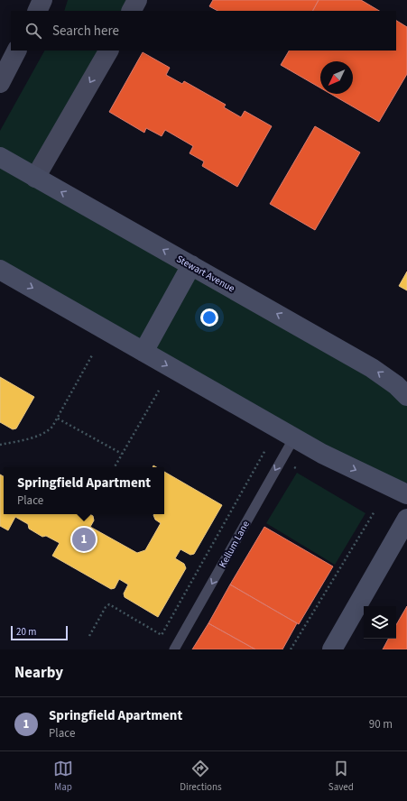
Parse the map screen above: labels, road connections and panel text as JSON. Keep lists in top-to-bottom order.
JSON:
{
  "streets": {
    "main road": ["Stewart Avenue"],
    "lane": ["Kellum Lane"]
  },
  "one_way": ["Kellum Lane"],
  "scale_bar": "20 m",
  "north": "bottom left",
  "page": {
    "search": "Search here",
    "popup": ["Springfield Apartment", "Place"],
    "pins": "1",
    "scale": "20 m",
    "heading": "Nearby",
    "list": [
      {
        "mark": "1",
        "name": "Springfield Apartment",
        "note": "Place",
        "value": "90 m"
      }
    ],
    "nav": ["Map", "Directions", "Saved"]
  }
}
